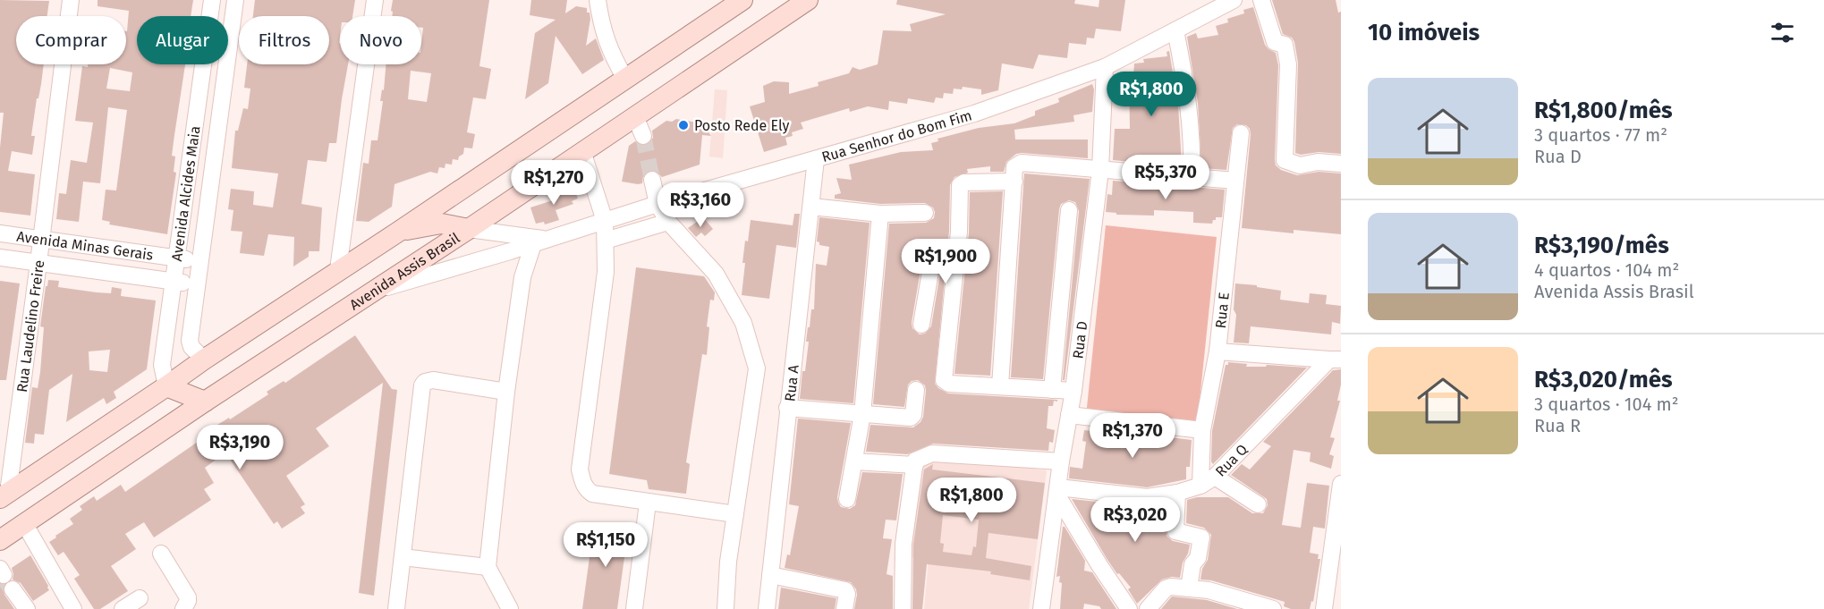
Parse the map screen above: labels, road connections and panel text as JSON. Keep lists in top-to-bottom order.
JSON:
{
  "streets": {
    "main road": ["Avenida Assis Brasil"],
    "street": [
      "Rua Senhor do Bom Fim",
      "Avenida Alcides Maia",
      "Avenida Minas Gerais",
      "Rua E",
      "Rua Laudelino Freire",
      "Rua D",
      "Rua A",
      "Rua Q"
    ]
  },
  "crossings": [
    ["Rua Senhor do Bom Fim", "Avenida Assis Brasil"],
    ["Rua Senhor do Bom Fim", "Rua D"],
    ["Rua Senhor do Bom Fim", "Rua A"],
    ["Avenida Alcides Maia", "Avenida Minas Gerais"],
    ["Avenida Minas Gerais", "Rua Laudelino Freire"],
    ["Rua E", "Rua Q"],
    ["Rua D", "Rua Q"]
  ],
  "places": ["Posto Rede Ely"],
  "page": {
    "heading": "10 imóveis",
    "chip": [
      "Comprar",
      "Alugar",
      "Filtros",
      "Novo"
    ],
    "list": [
      {
        "name": "R$1,800/mês",
        "note": "3 quartos · 77 m² · Rua D"
      },
      {
        "name": "R$3,190/mês",
        "note": "4 quartos · 104 m² · Avenida Assis Brasil"
      },
      {
        "name": "R$3,020/mês",
        "note": "3 quartos · 104 m² · Rua R"
      }
    ],
    "price": [
      "R$1,800",
      "R$5,370",
      "R$1,270",
      "R$3,160",
      "R$1,900",
      "R$1,370",
      "R$3,190",
      "R$1,800",
      "R$3,020",
      "R$1,150"
    ]
  }
}
